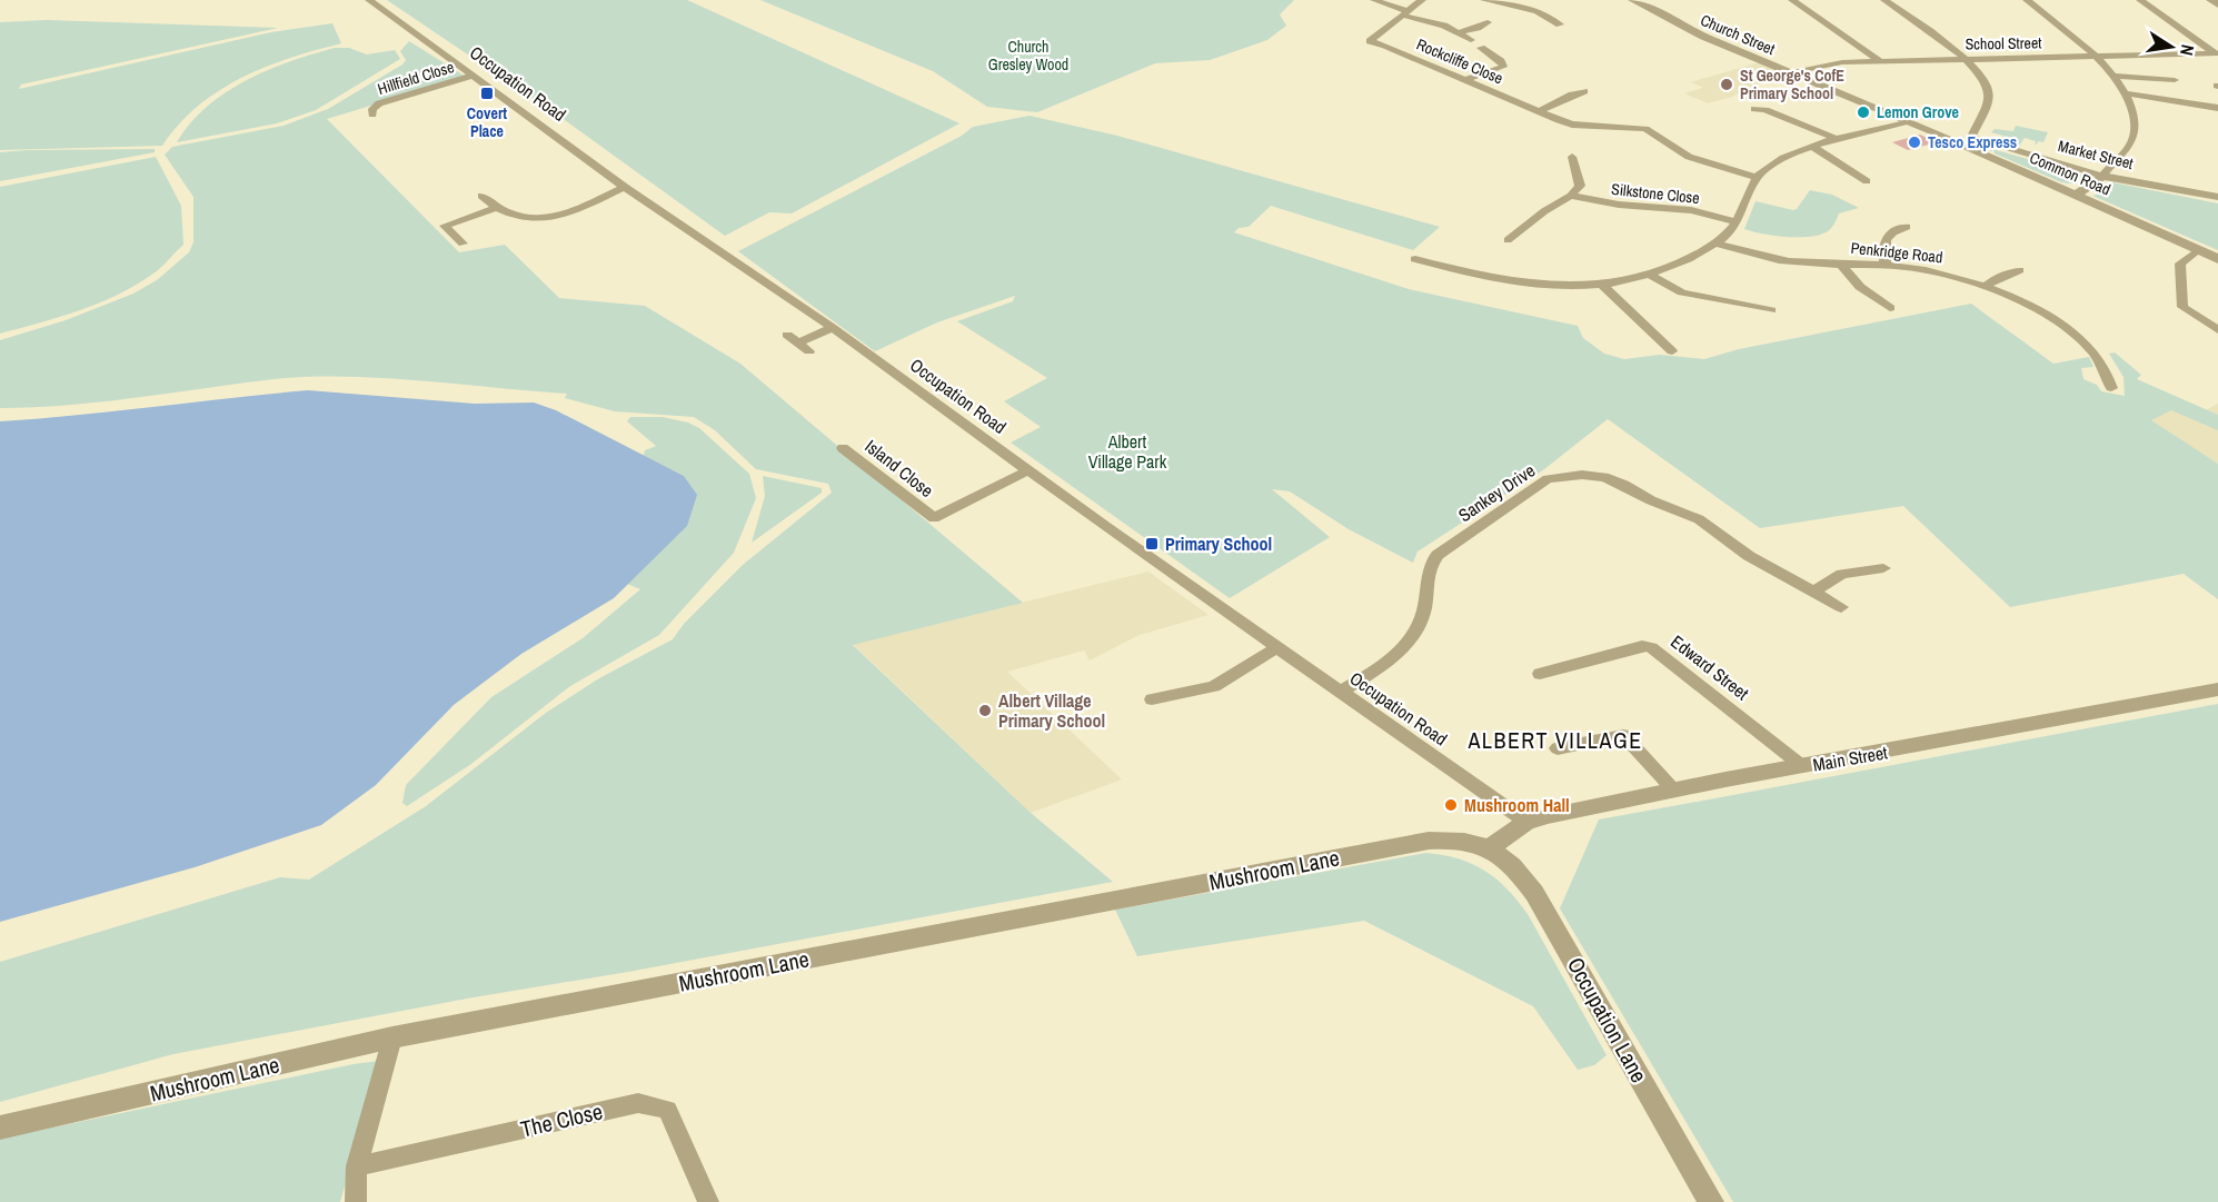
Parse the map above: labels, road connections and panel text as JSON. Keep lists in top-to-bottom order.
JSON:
{
  "streets": {
    "street": [
      "Church Street",
      "School Street",
      "Rockcliffe Close",
      "Hillfield Close",
      "Occupation Road",
      "Market Street",
      "Common Road",
      "Silkstone Close",
      "Penkridge Road",
      "Island Close",
      "Sankey Drive",
      "Edward Street",
      "Main Street",
      "Mushroom Lane",
      "Occupation Lane",
      "The Close"
    ]
  },
  "crossings": [
    ["Church Street", "School Street"],
    ["Church Street", "Common Road"],
    ["School Street", "Market Street"],
    ["Hillfield Close", "Occupation Road"],
    ["Occupation Road", "Island Close"],
    ["Occupation Road", "Sankey Drive"],
    ["Occupation Road", "Main Street"],
    ["Edward Street", "Main Street"],
    ["Main Street", "Mushroom Lane"],
    ["Main Street", "Occupation Lane"],
    ["Mushroom Lane", "Occupation Lane"]
  ],
  "districts": ["ALBERT VILLAGE"],
  "parks": ["Church Gresley Wood", "Albert Village Park"],
  "places": {
    "other": [
      "St George's CofE Primary School",
      "Lemon Grove",
      "Tesco Express",
      "Albert Village Primary School",
      "Mushroom Hall"
    ],
    "transit": ["Covert Place", "Primary School"]
  },
  "north": "right"
}
